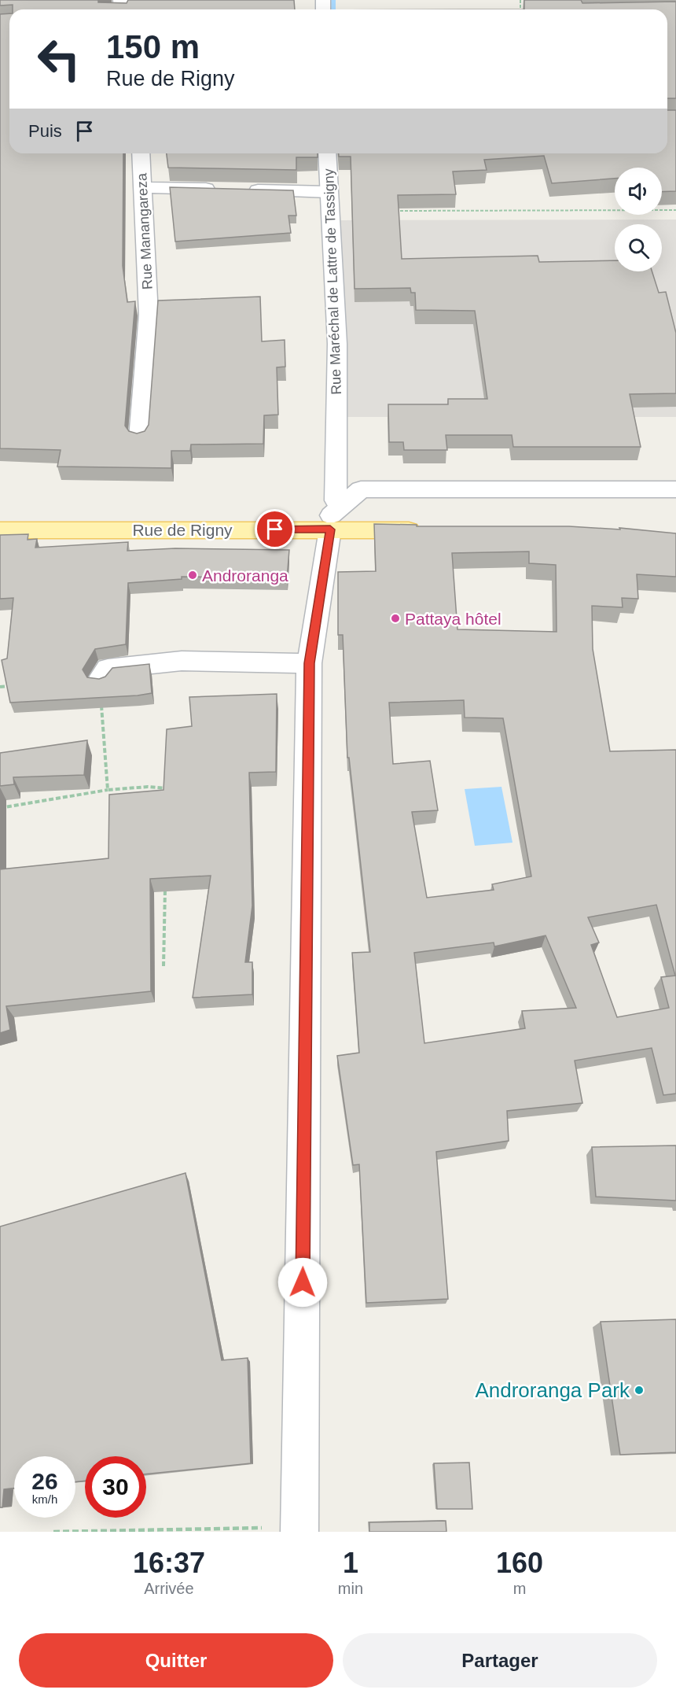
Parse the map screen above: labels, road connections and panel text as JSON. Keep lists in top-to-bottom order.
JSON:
{
  "streets": {
    "main road": ["Rue de Rigny"],
    "street": ["Rue Manangareza", "Rue Maréchal de Lattre de Tassigny"]
  },
  "crossings": [
    ["Rue Maréchal de Lattre de Tassigny", "Rue de Rigny"]
  ],
  "places": ["Androranga", "Pattaya hôtel", "Androranga Park"],
  "page": {
    "turn": ["150 m", "Rue de Rigny"],
    "then": "Puis",
    "speed": "26 km/h",
    "limit": "30",
    "eta": [
      "16:37",
      "Arrivée",
      "1",
      "min",
      "160",
      "m"
    ],
    "buttons": ["Quitter", "Partager"]
  }
}
